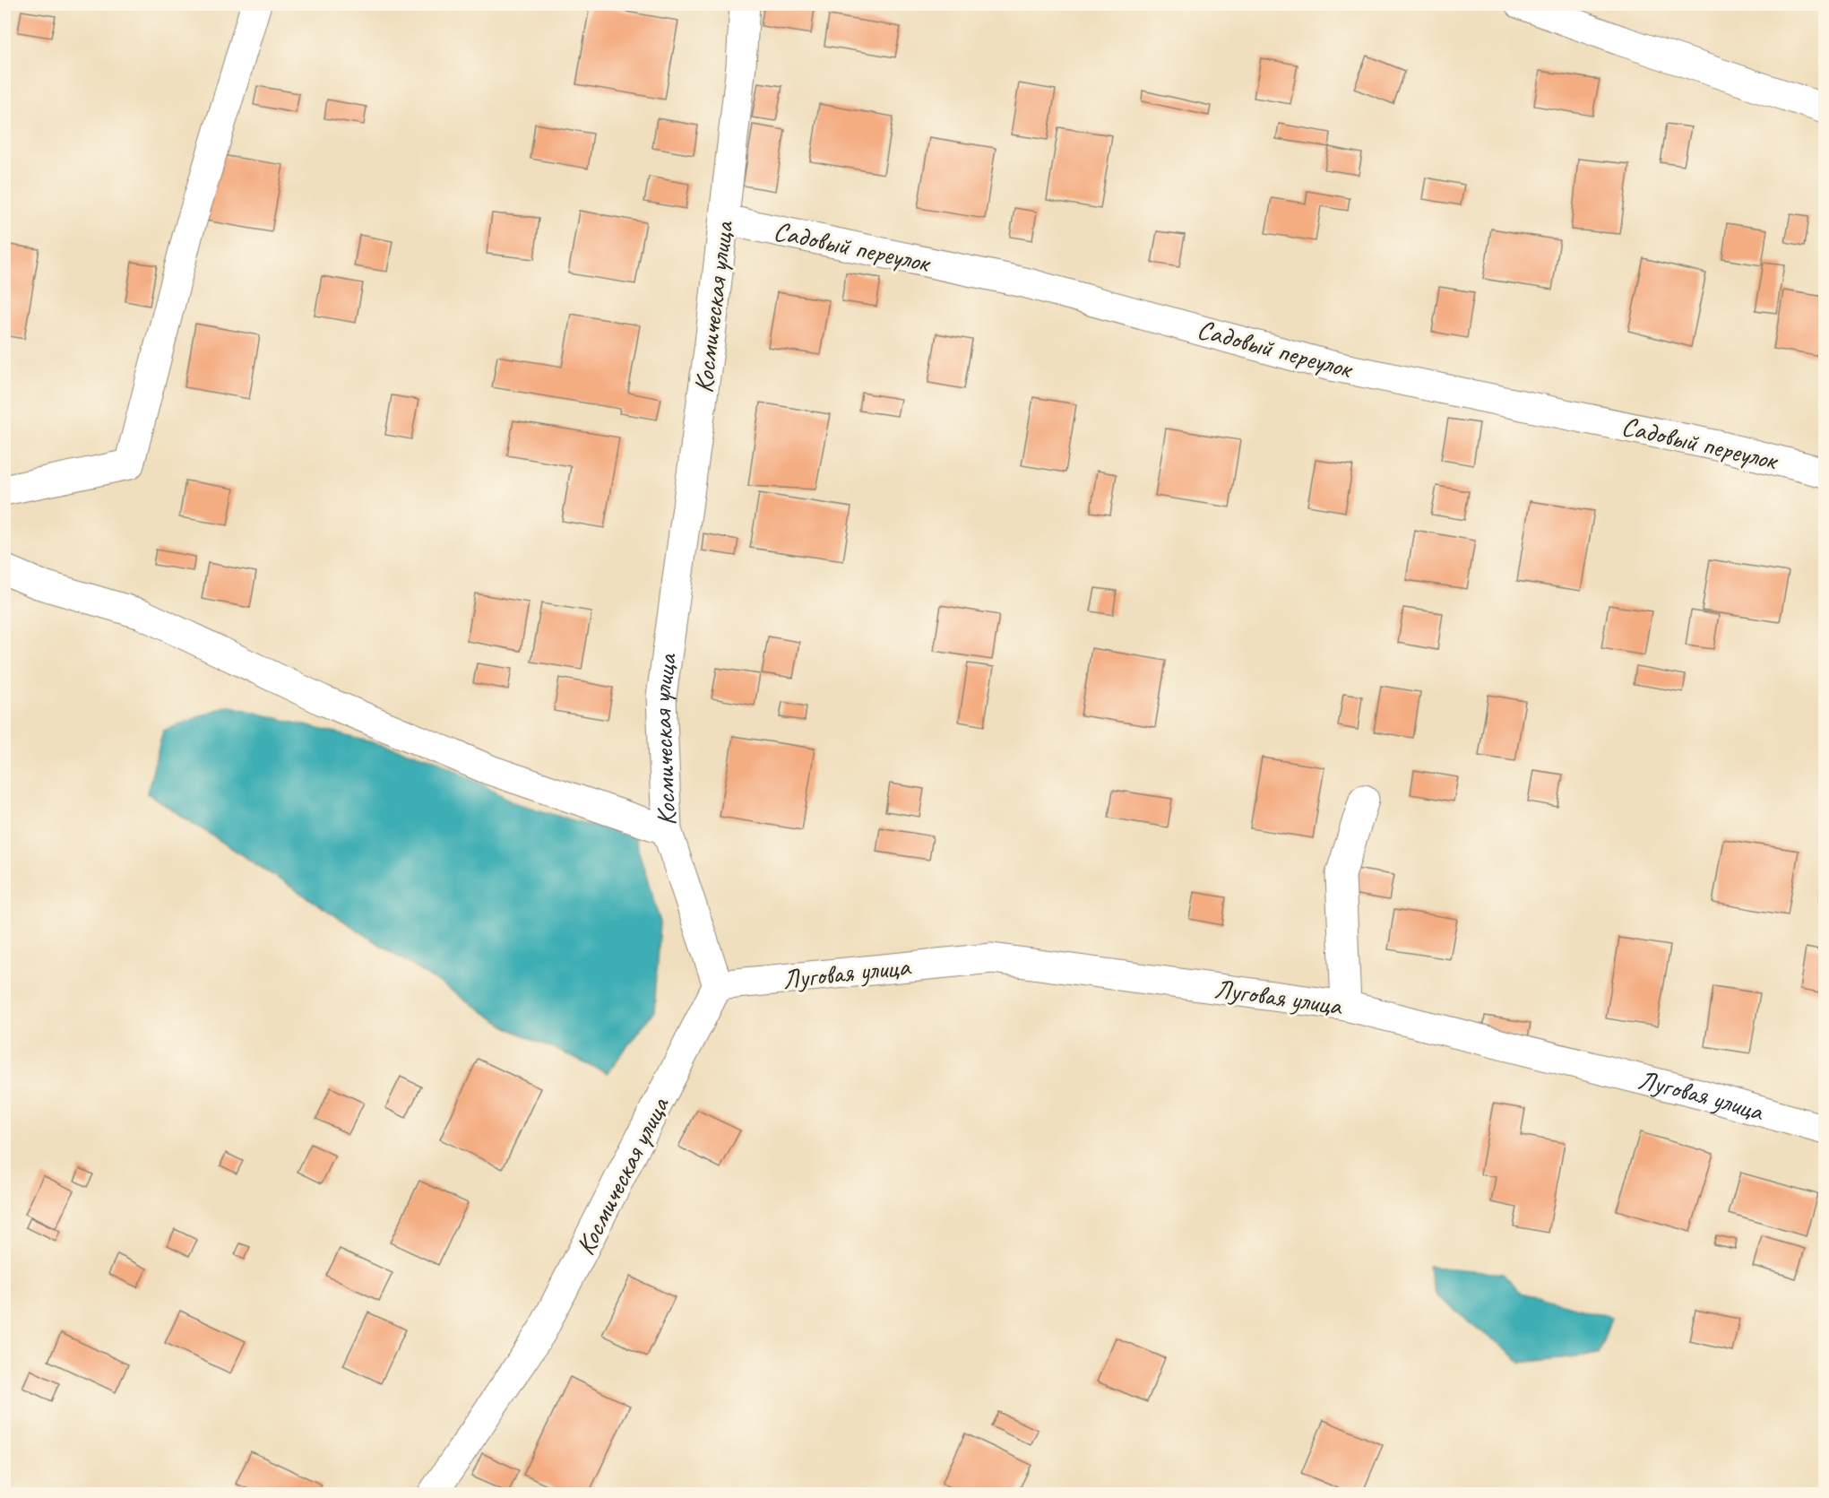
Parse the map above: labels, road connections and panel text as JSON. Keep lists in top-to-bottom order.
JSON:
{
  "streets": {
    "street": ["Садовый переулок", "Космическая улица", "Луговая улица"]
  },
  "crossings": [
    ["Садовый переулок", "Космическая улица"],
    ["Космическая улица", "Луговая улица"]
  ]
}
